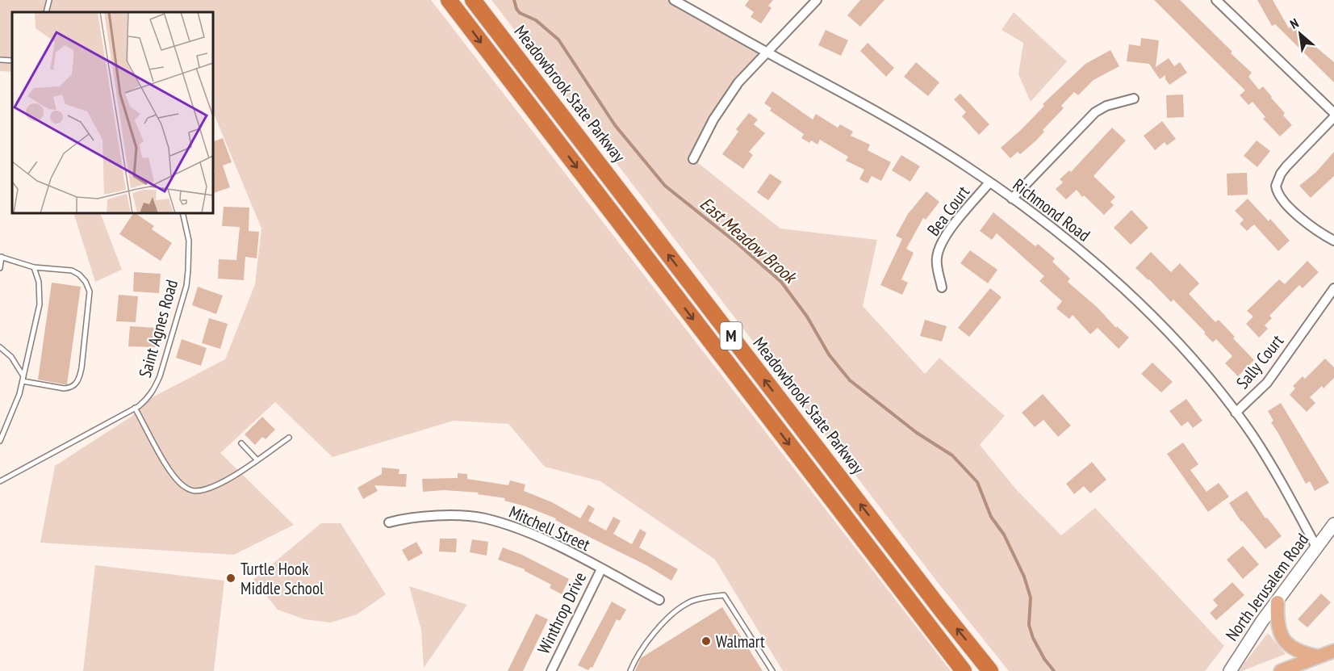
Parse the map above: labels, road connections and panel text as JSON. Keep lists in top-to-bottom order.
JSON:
{
  "streets": {
    "highway": ["Meadowbrook State Parkway", "M"],
    "main road": ["North Jerusalem Road"],
    "street": [
      "Richmond Road",
      "Bea Court",
      "Sally Court",
      "Mitchell Street",
      "Winthrop Drive"
    ],
    "lane": ["Saint Agnes Road"]
  },
  "crossings": [
    ["Richmond Road", "Bea Court"],
    ["Richmond Road", "Sally Court"],
    ["Richmond Road", "North Jerusalem Road"],
    ["Mitchell Street", "Winthrop Drive"]
  ],
  "water": ["East Meadow Brook"],
  "places": ["Turtle Hook Middle School", "Walmart"],
  "north": "top left"
}
